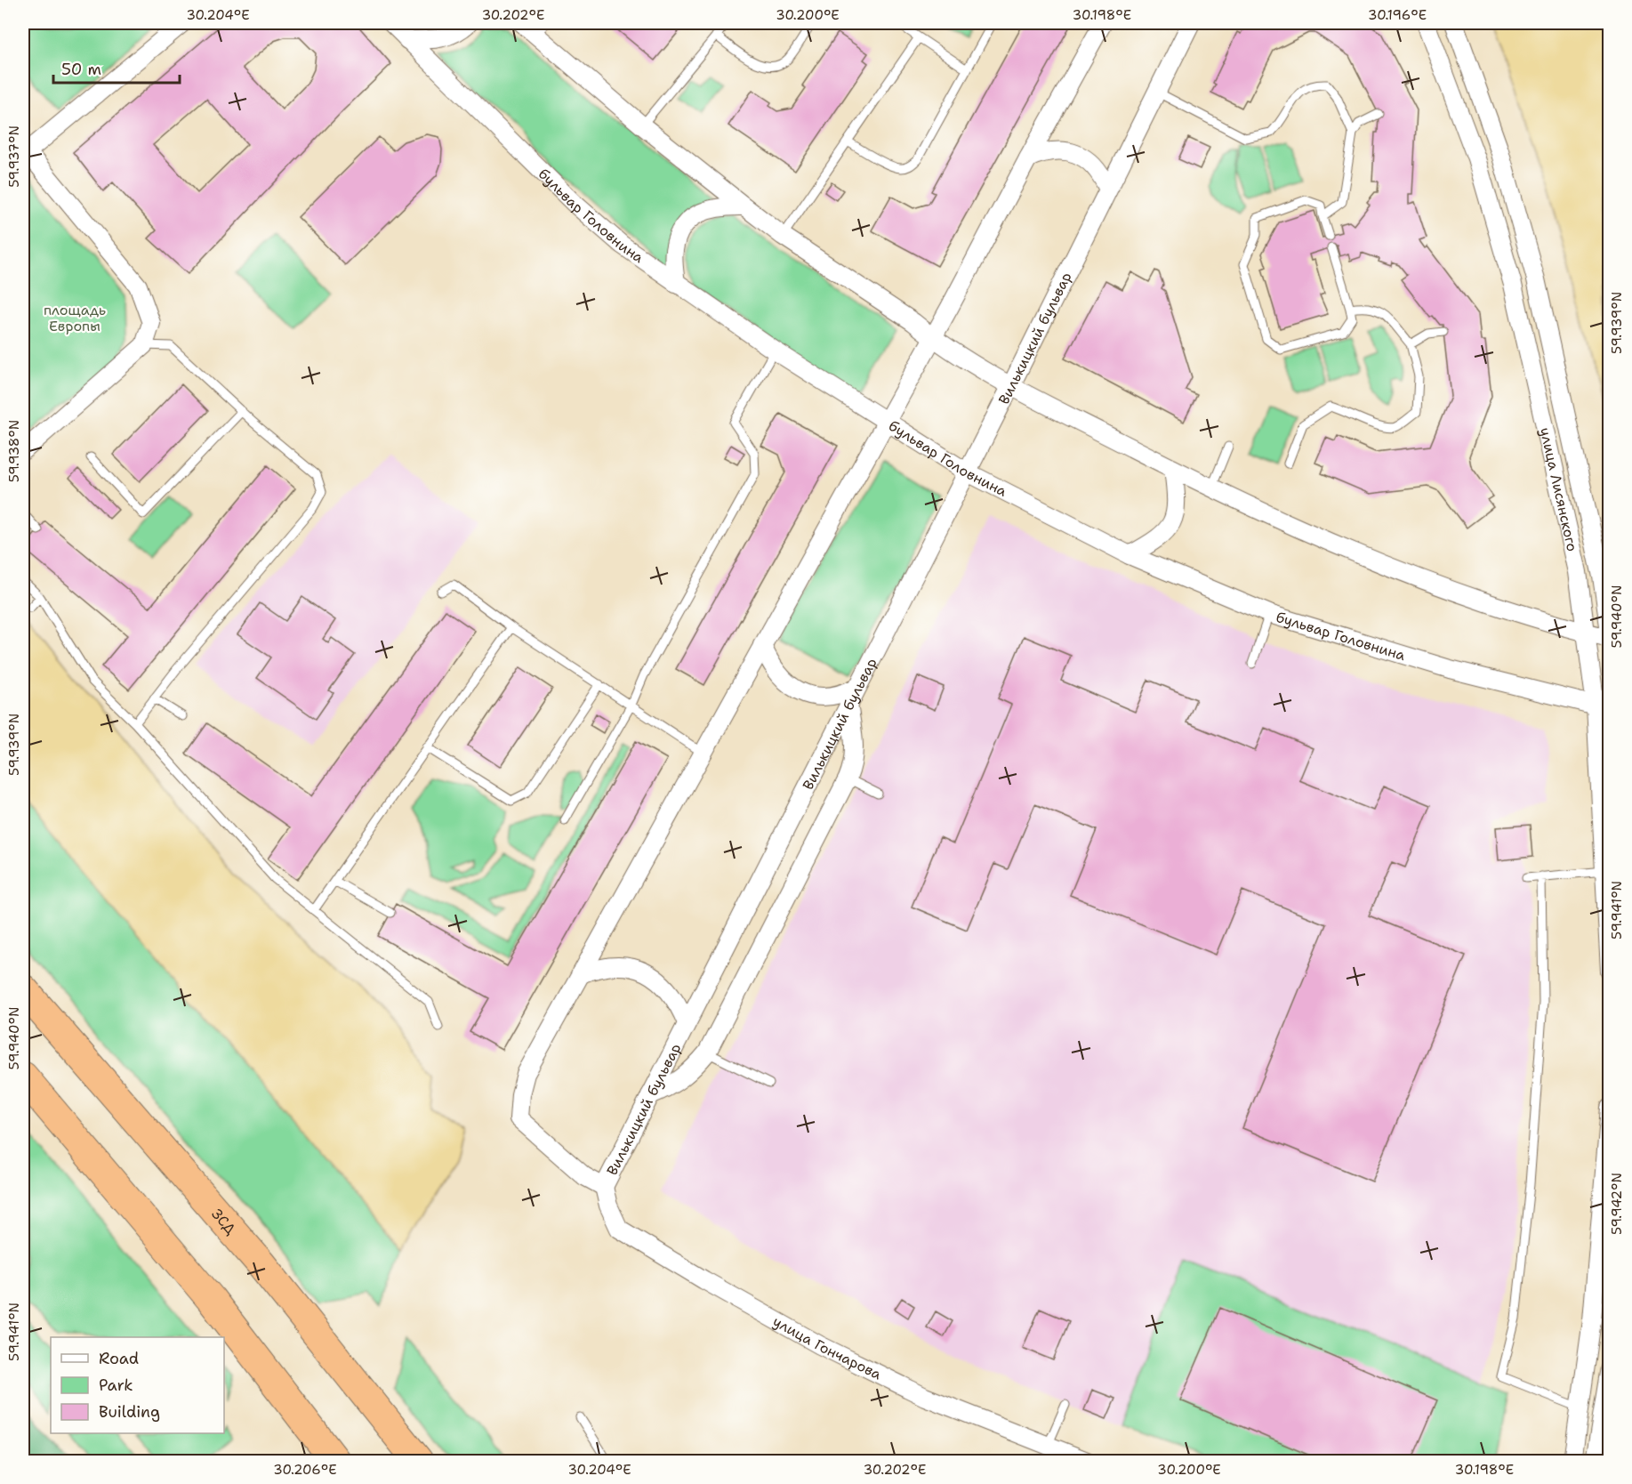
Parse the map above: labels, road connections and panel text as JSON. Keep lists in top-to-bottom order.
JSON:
{
  "streets": {
    "highway": ["ЗСД"],
    "street": [
      "бульвар Головнина",
      "Вилькицкий бульвар",
      "улица Лисянского",
      "улица Гончарова"
    ]
  },
  "crossings": [
    ["бульвар Головнина", "Вилькицкий бульвар"],
    ["бульвар Головнина", "улица Лисянского"],
    ["Вилькицкий бульвар", "улица Гончарова"]
  ],
  "parks": ["площадь Европы"],
  "legend": ["Road", "Park", "Building"],
  "scale_bar": "50 m",
  "coordinates": [
    "30.204°E",
    "30.202°E",
    "30.200°E",
    "30.198°E",
    "30.196°E",
    "59.937°N",
    "59.939°N",
    "59.938°N",
    "59.940°N",
    "59.941°N",
    "59.942°N",
    "30.206°E"
  ]
}
